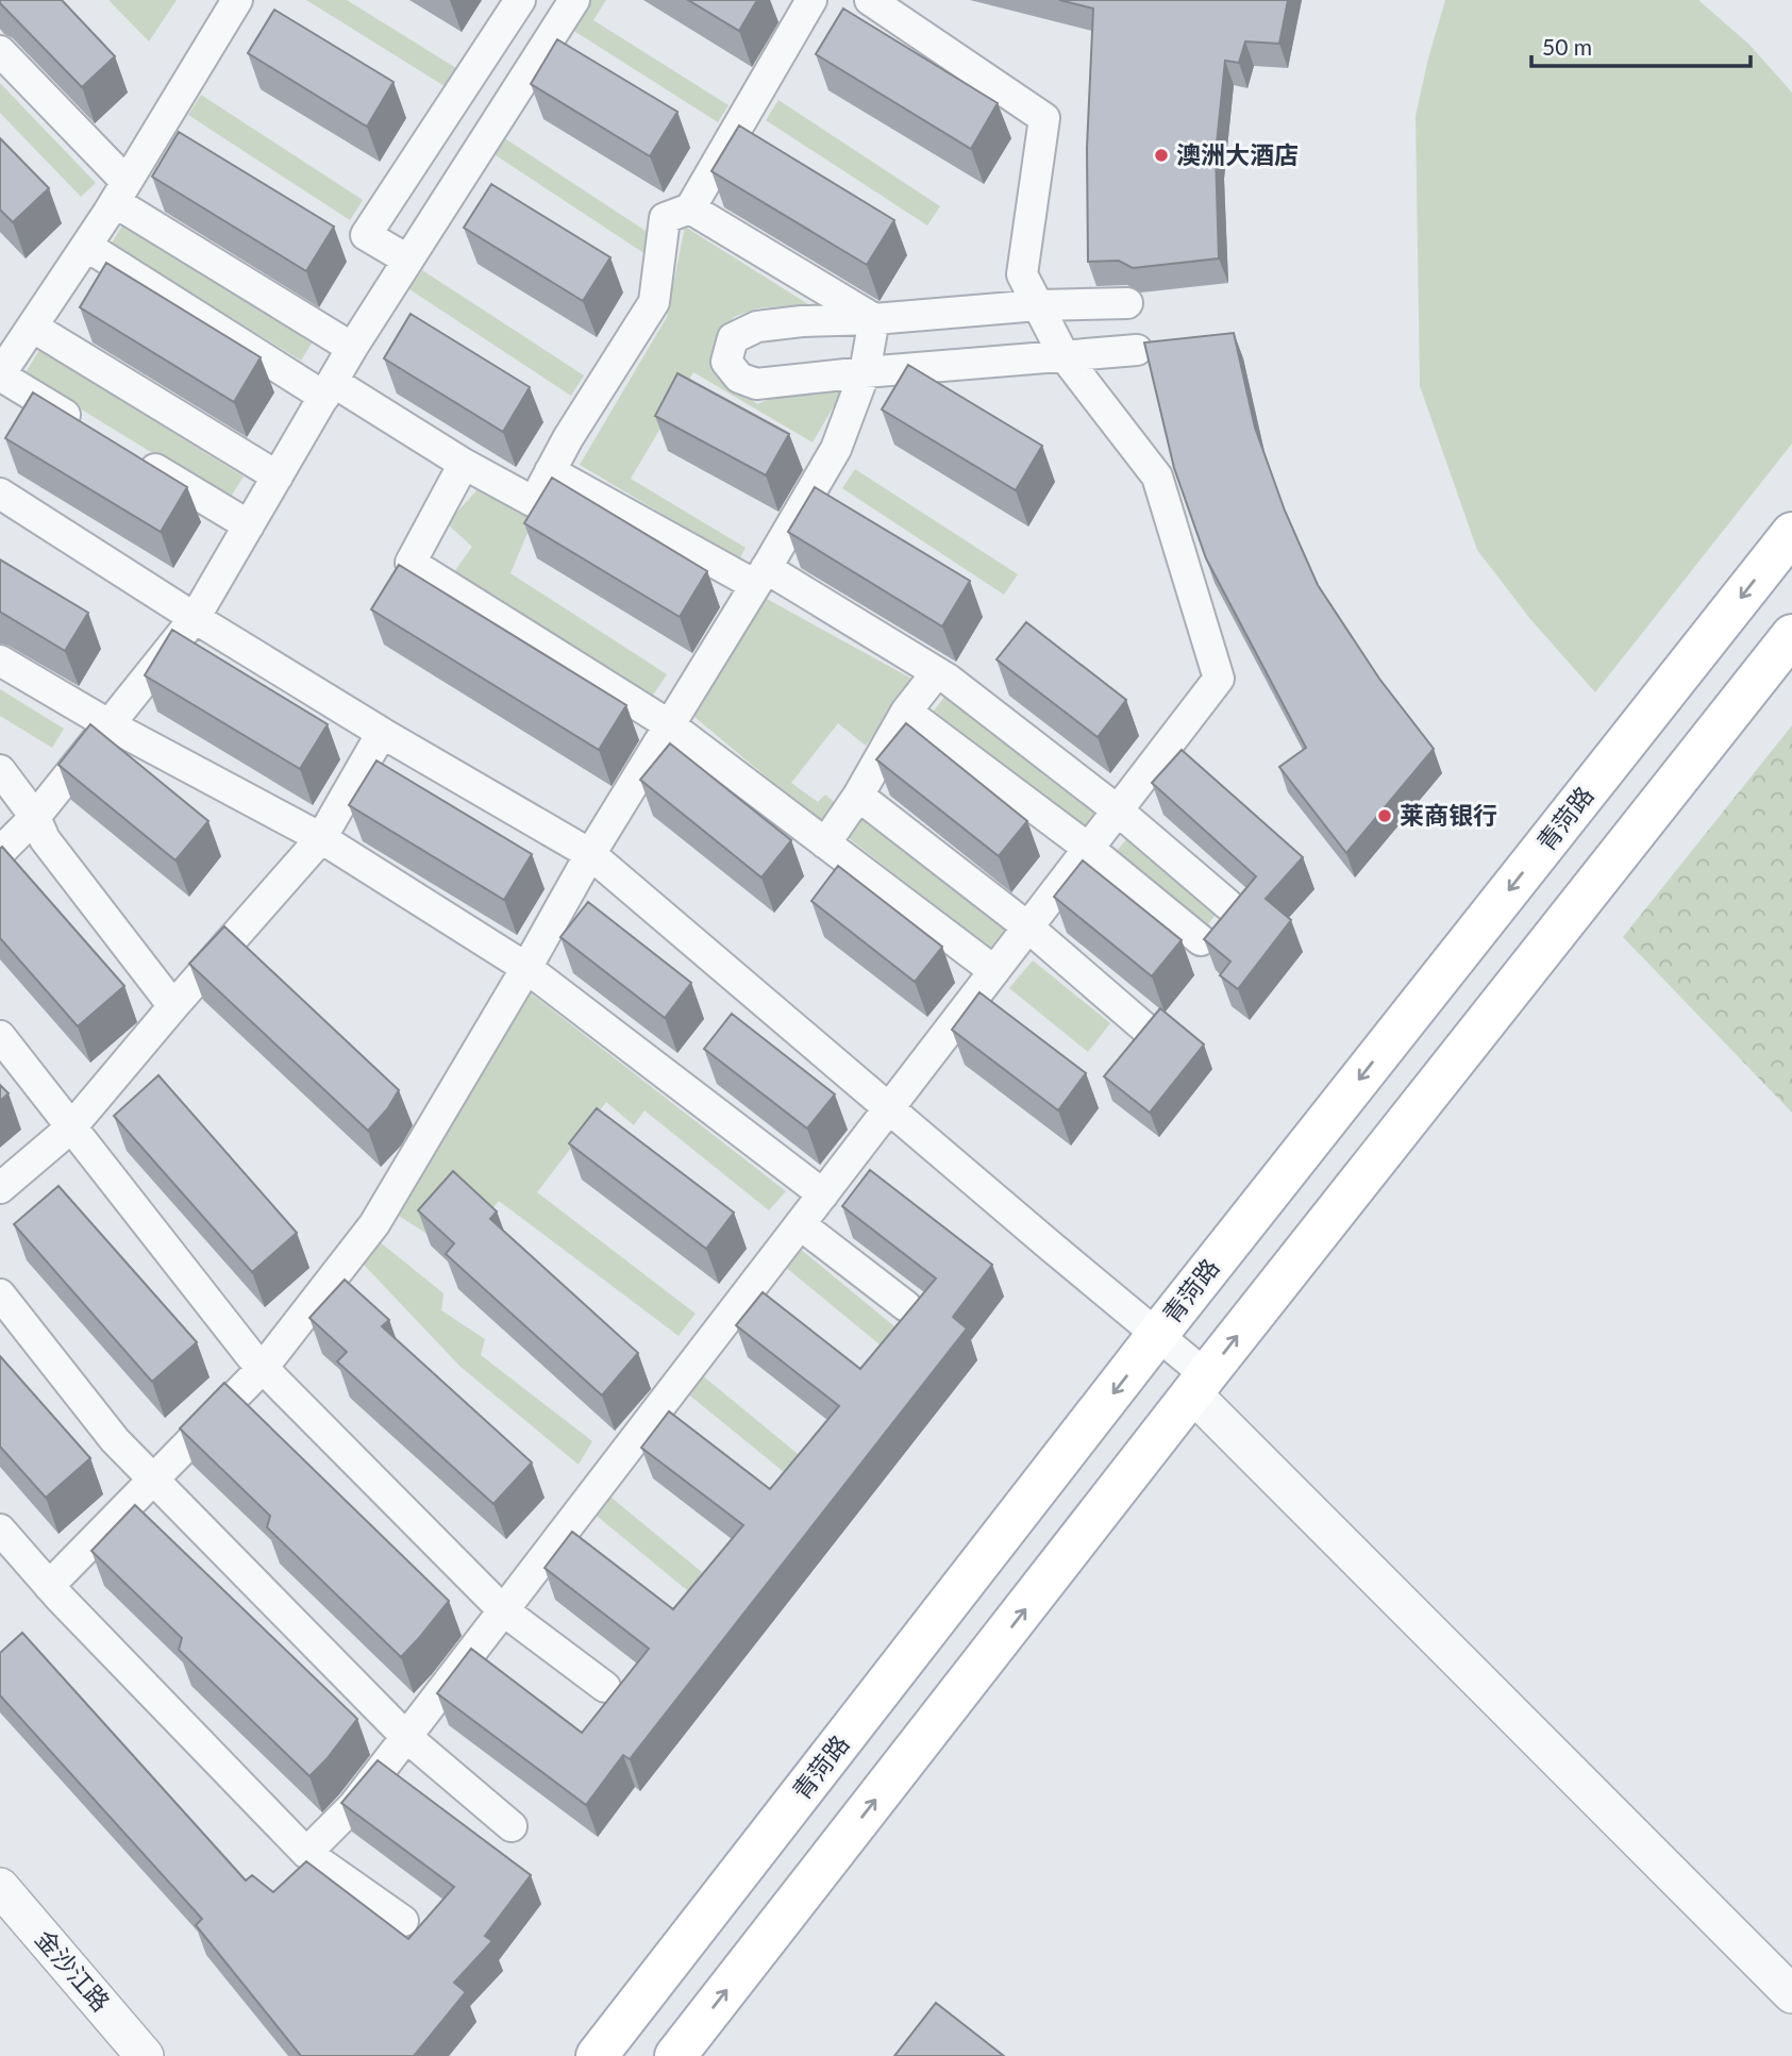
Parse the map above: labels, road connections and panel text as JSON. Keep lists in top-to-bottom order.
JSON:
{
  "streets": {
    "main road": ["青菏路"],
    "street": ["金沙江路"]
  },
  "places": ["澳洲大酒店", "莱商银行"],
  "scale_bar": "50 m"
}
